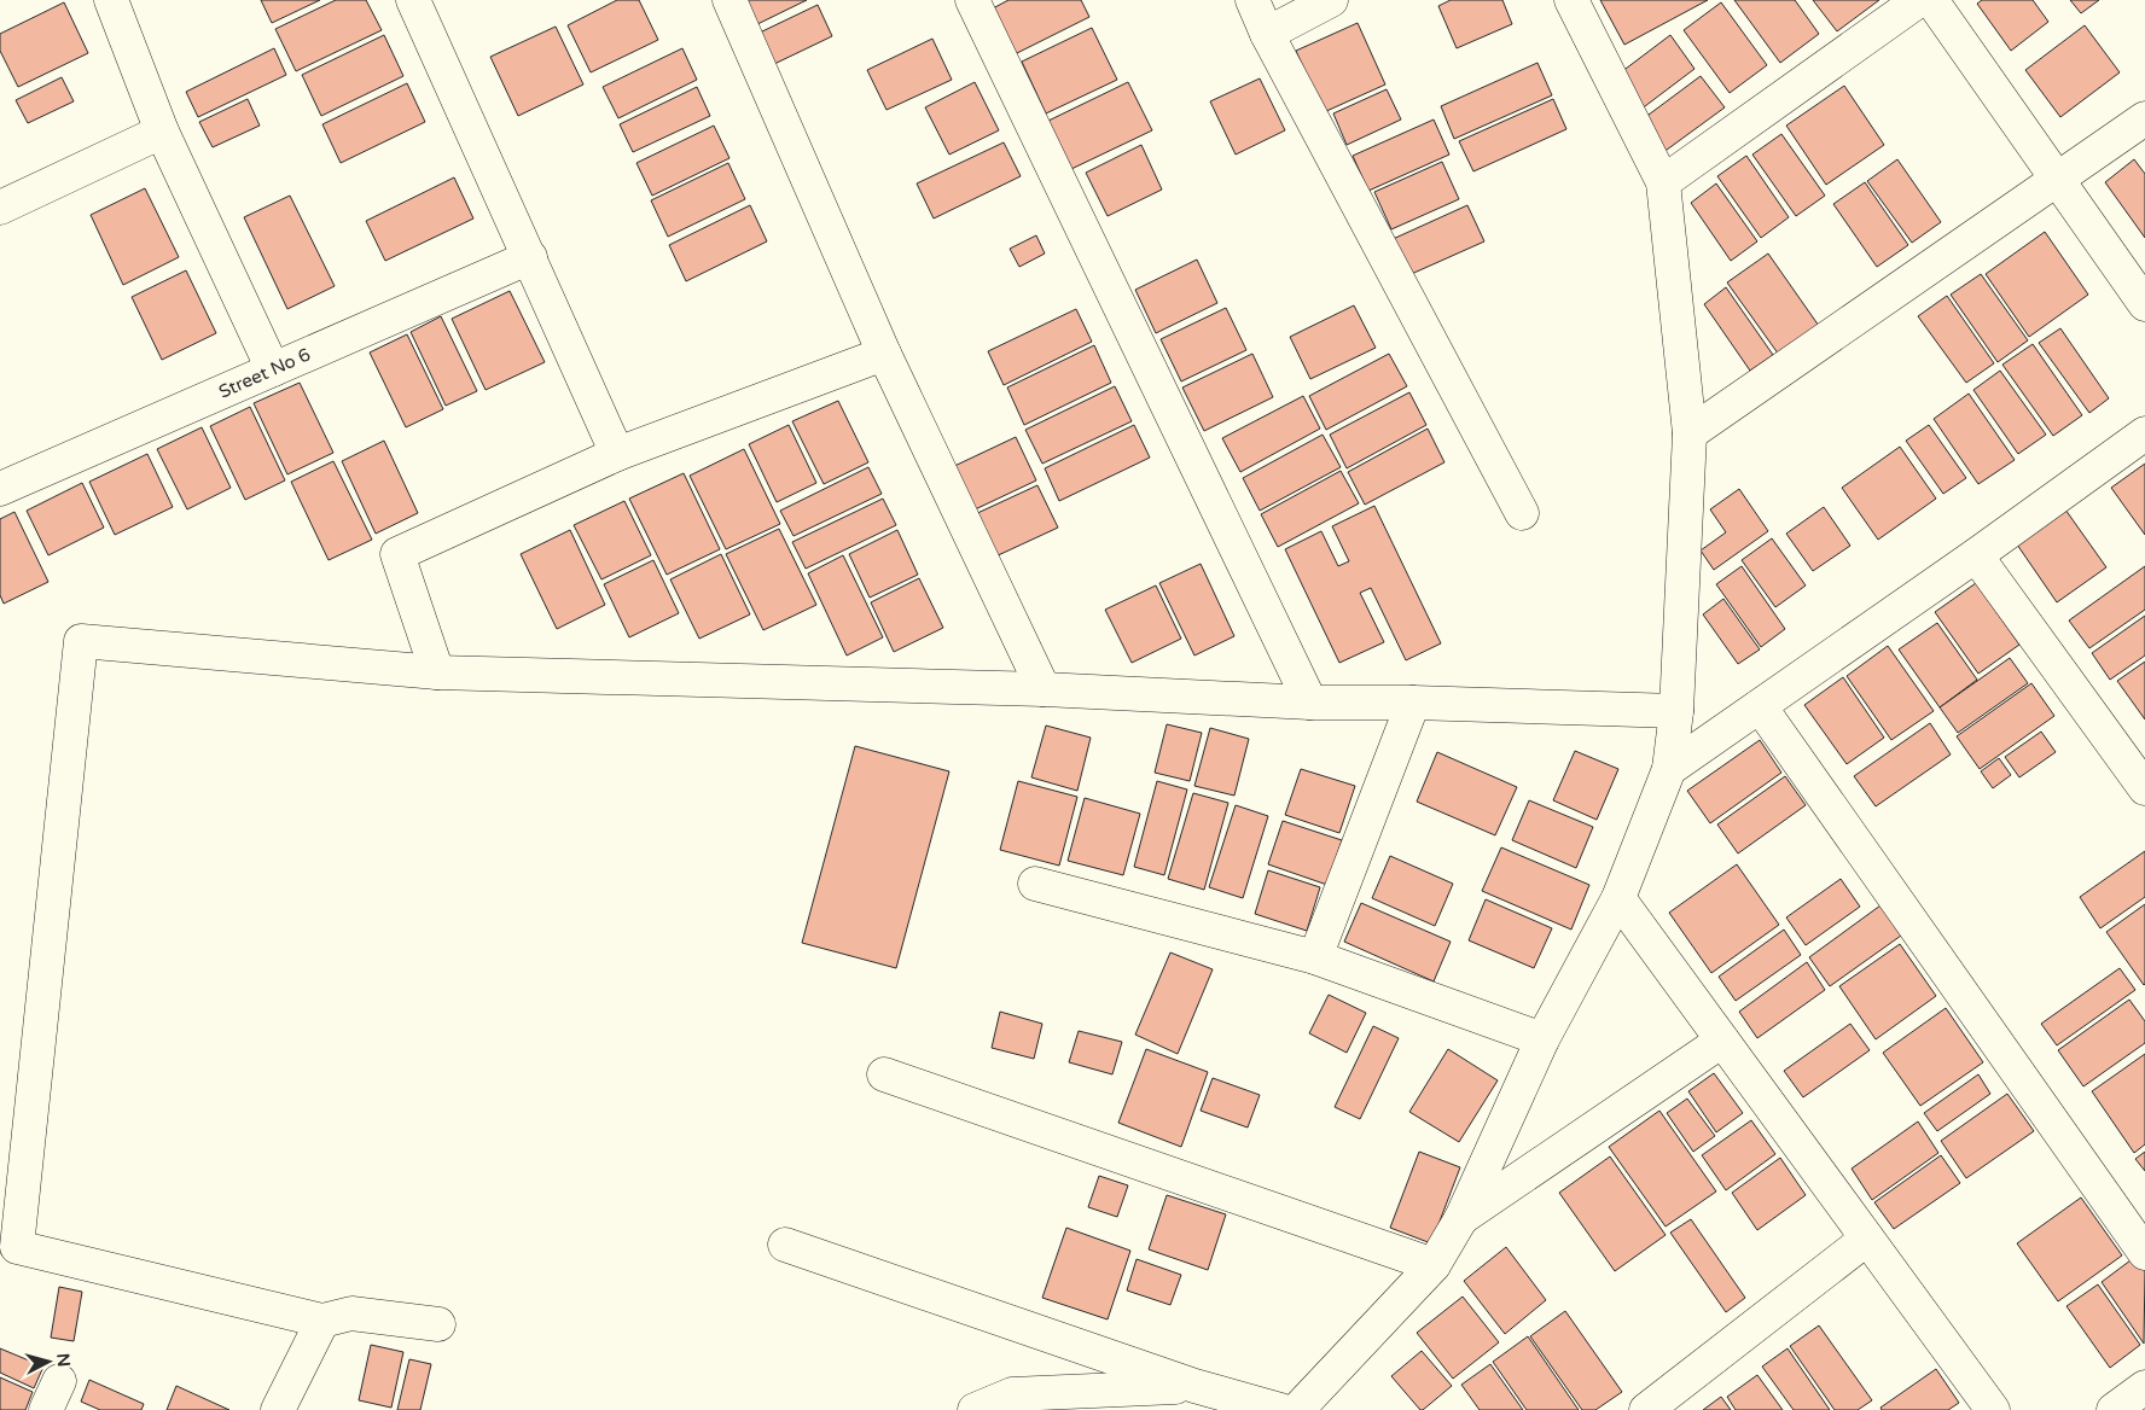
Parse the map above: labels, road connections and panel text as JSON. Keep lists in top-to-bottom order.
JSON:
{
  "streets": {
    "street": ["Street No 6"]
  },
  "north": "right"
}
